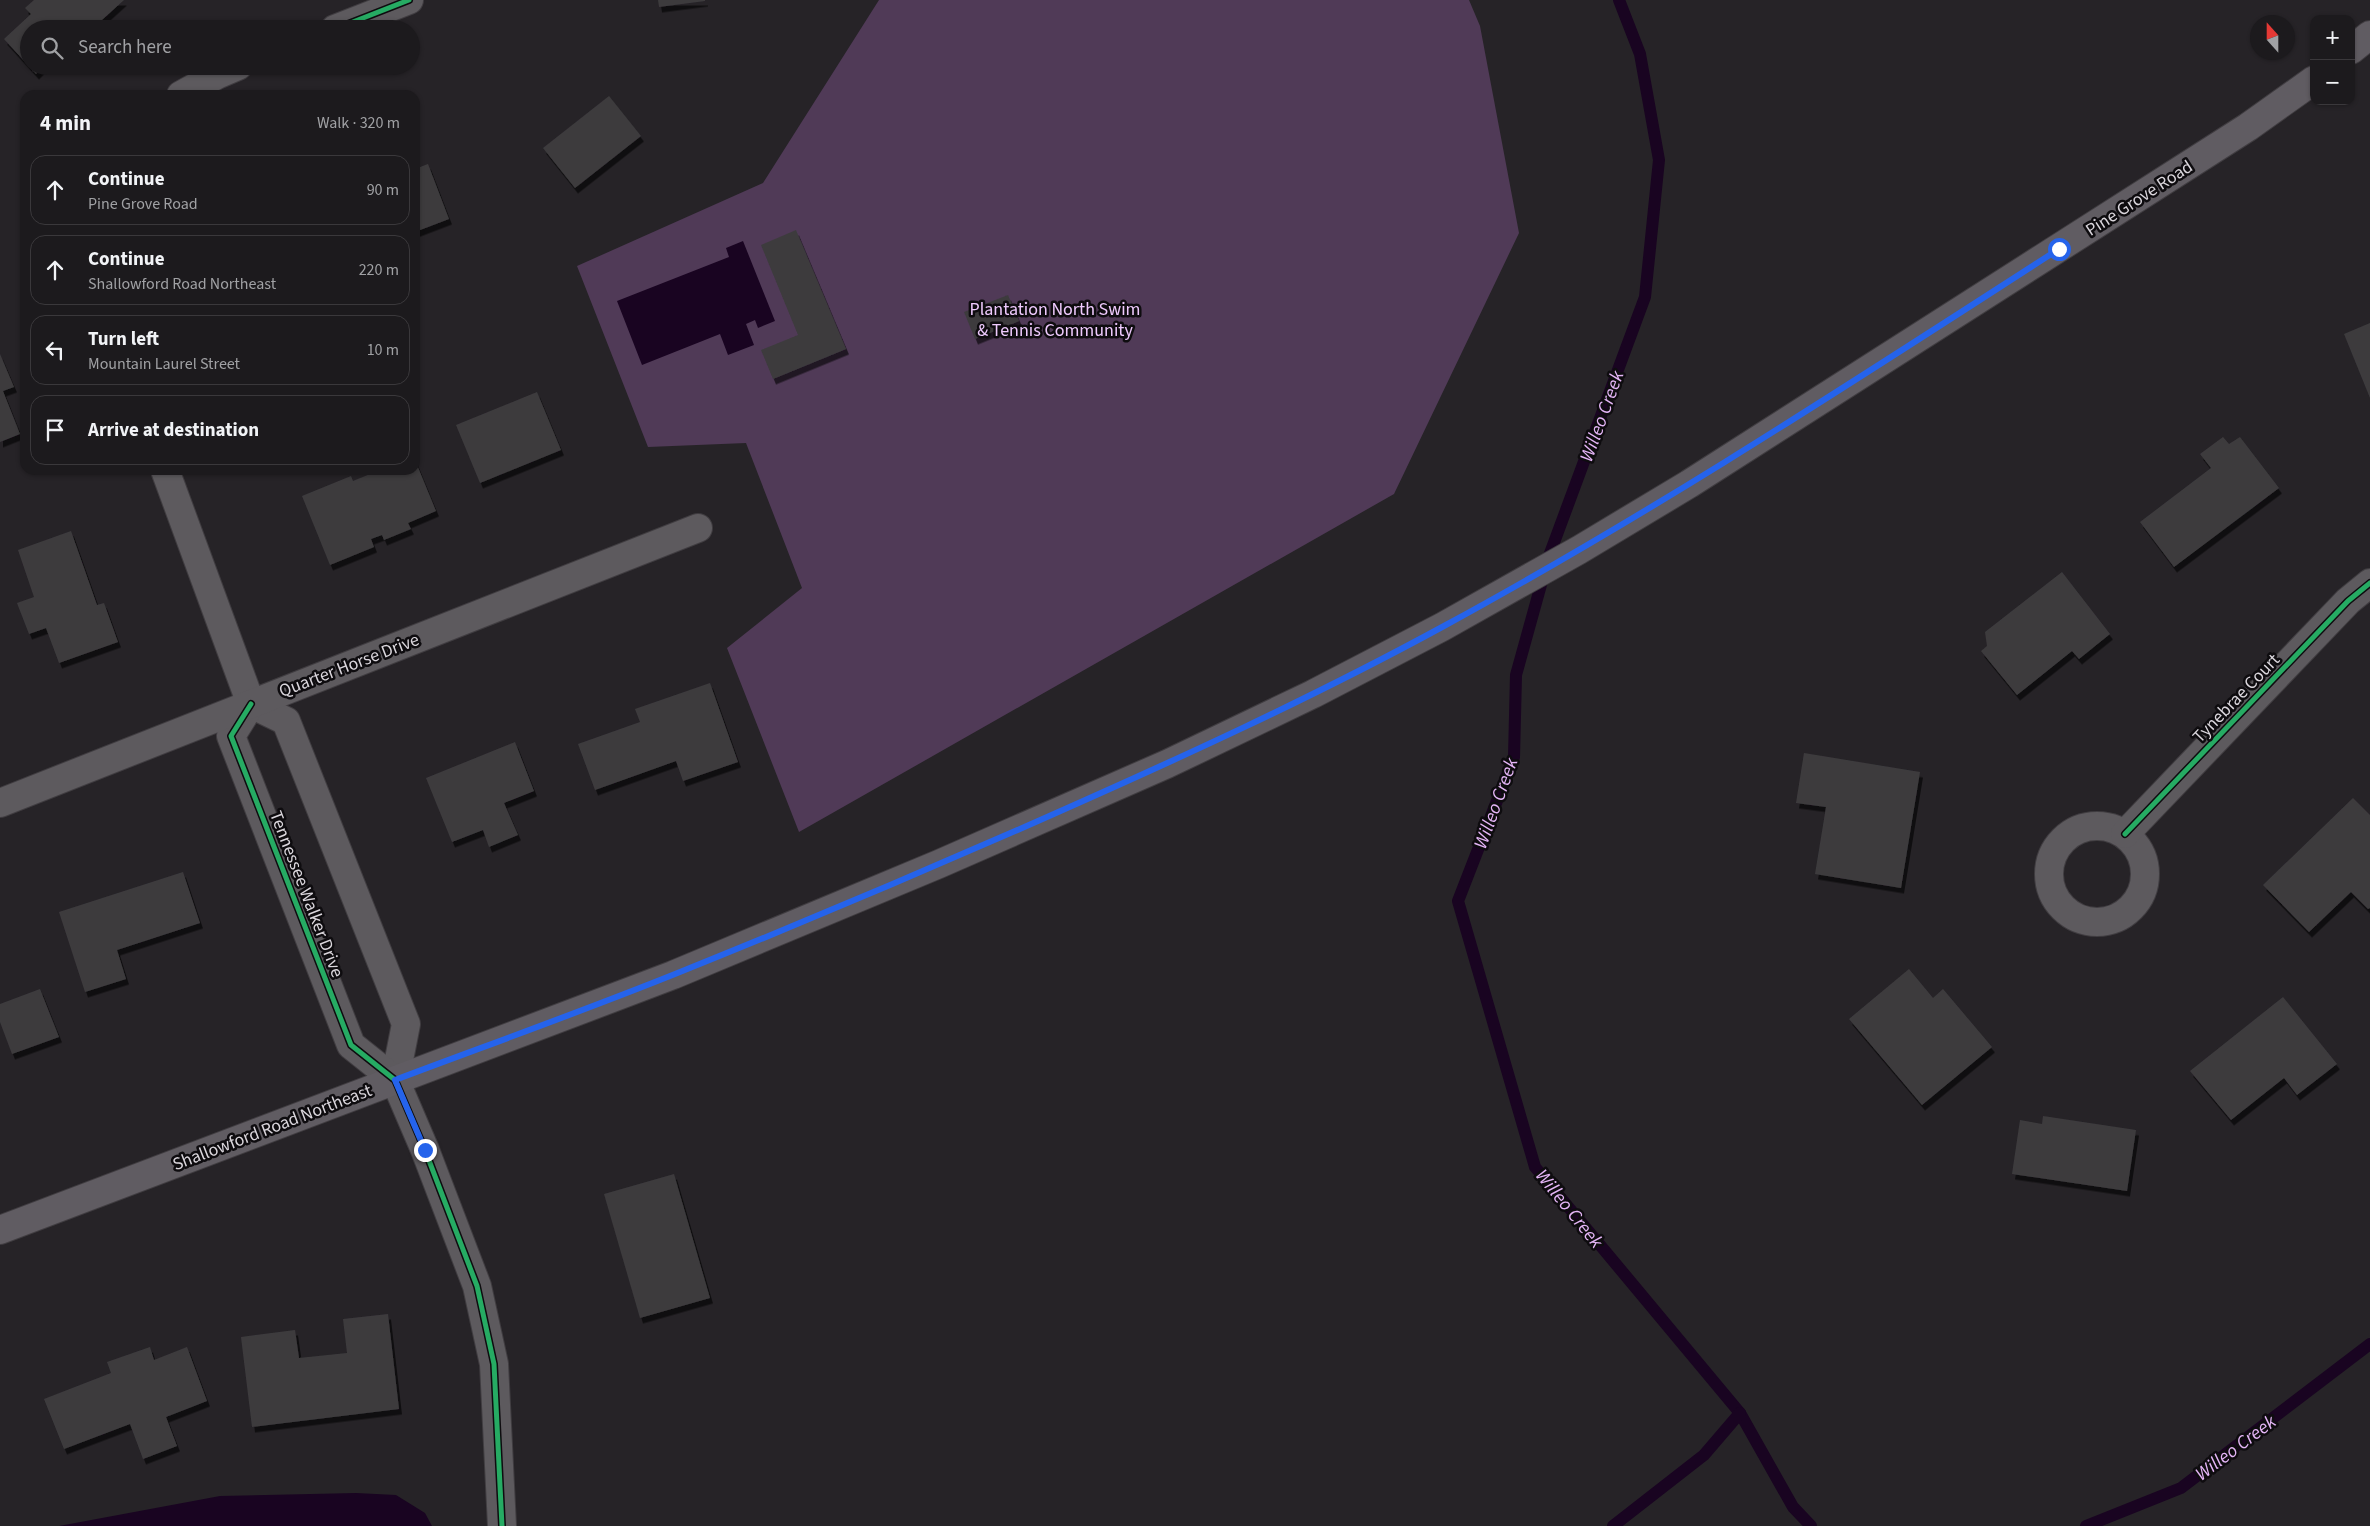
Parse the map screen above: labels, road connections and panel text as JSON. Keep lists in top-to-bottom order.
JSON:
{
  "streets": {
    "main road": ["Pine Grove Road", "Shallowford Road Northeast"],
    "street": ["Quarter Horse Drive", "Tynebrae Court", "Tennessee Walker Drive"]
  },
  "crossings": [
    ["Pine Grove Road", "Shallowford Road Northeast"],
    ["Quarter Horse Drive", "Tennessee Walker Drive"],
    ["Tennessee Walker Drive", "Shallowford Road Northeast"]
  ],
  "water": ["Willeo Creek"],
  "parks": ["Plantation North Swim & Tennis Community"],
  "north": "top",
  "page": {
    "map_buttons": ["+", "−"],
    "search": "Search here",
    "heading": ["4 min", "Walk · 320 m"],
    "list": [
      ["Continue", "Pine Grove Road", "90 m"],
      ["Continue", "Shallowford Road Northeast", "220 m"],
      ["Turn left", "Mountain Laurel Street", "10 m"],
      "Arrive at destination"
    ]
  }
}
